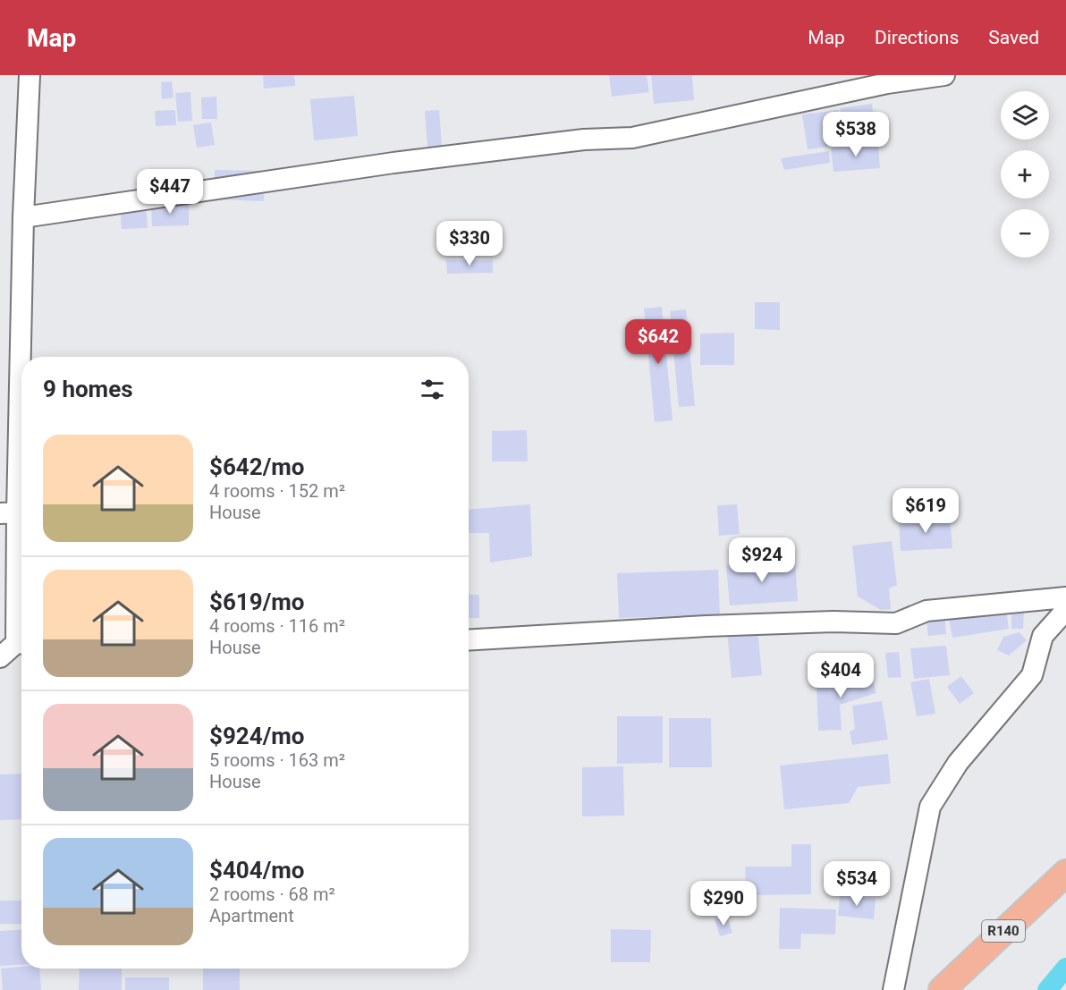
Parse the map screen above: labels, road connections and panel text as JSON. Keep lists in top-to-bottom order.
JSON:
{
  "streets": {
    "main road": ["R140"]
  },
  "page": {
    "header": "Map",
    "nav": ["Map", "Directions", "Saved"],
    "map_buttons": ["+", "−"],
    "price": [
      "$538",
      "$447",
      "$330",
      "$642",
      "$619",
      "$924",
      "$404",
      "$534",
      "$290"
    ],
    "heading": "9 homes",
    "list": [
      {
        "name": "$642/mo",
        "note": "4 rooms · 152 m² · House"
      },
      {
        "name": "$619/mo",
        "note": "4 rooms · 116 m² · House"
      },
      {
        "name": "$924/mo",
        "note": "5 rooms · 163 m² · House"
      },
      {
        "name": "$404/mo",
        "note": "2 rooms · 68 m² · Apartment"
      }
    ]
  }
}
